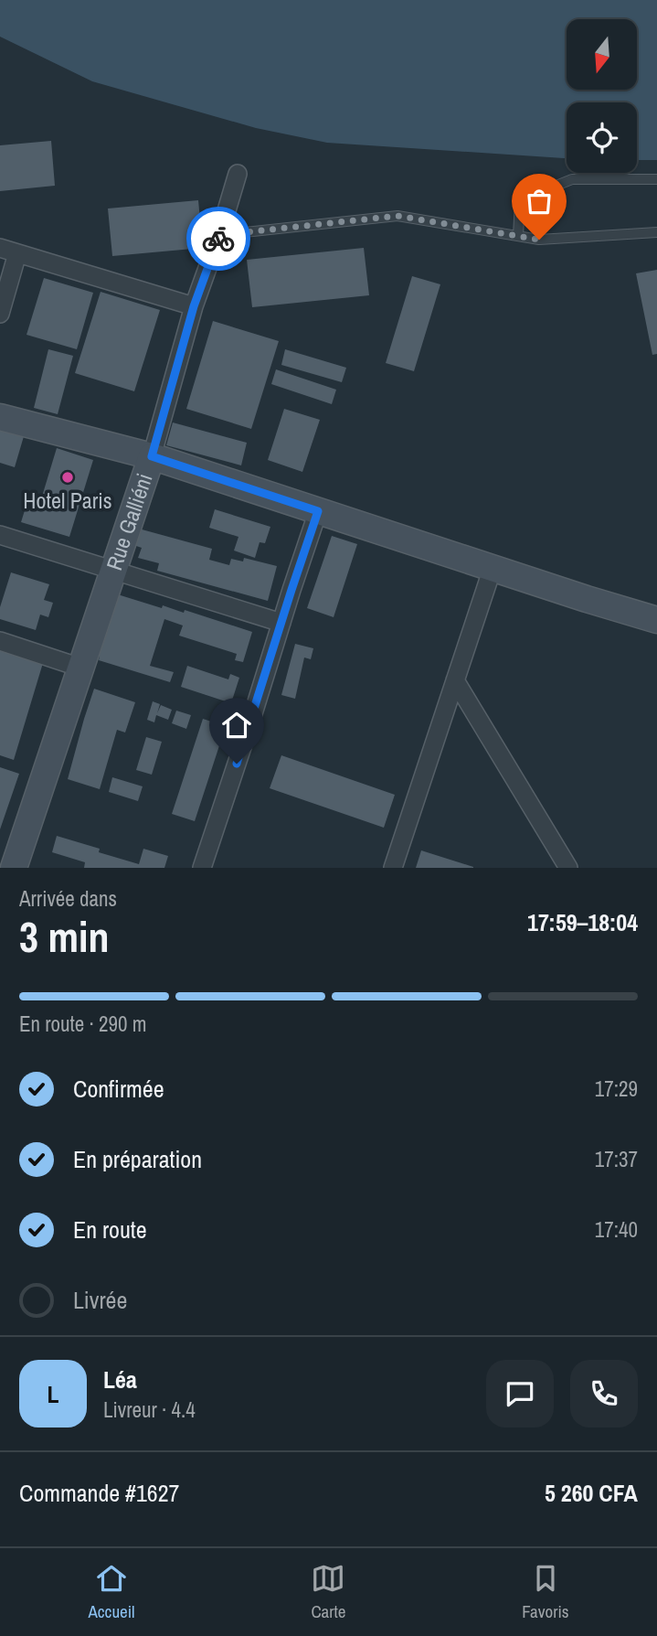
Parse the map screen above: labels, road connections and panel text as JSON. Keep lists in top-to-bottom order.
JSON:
{
  "streets": {
    "street": ["Rue Galliéni"]
  },
  "places": ["Hotel Paris"],
  "north": "bottom",
  "page": {
    "heading": ["3 min", "Arrivée dans", "17:59–18:04"],
    "panel": [
      "Léa",
      "Livreur · 4.4",
      "Commande #1627",
      "5 260 CFA"
    ],
    "bar": "En route · 290 m",
    "list": [
      ["Confirmée", "17:29"],
      ["En préparation", "17:37"],
      ["En route", "17:40"],
      "Livrée"
    ],
    "round": "L",
    "tabs": ["Accueil", "Carte", "Favoris"]
  }
}
